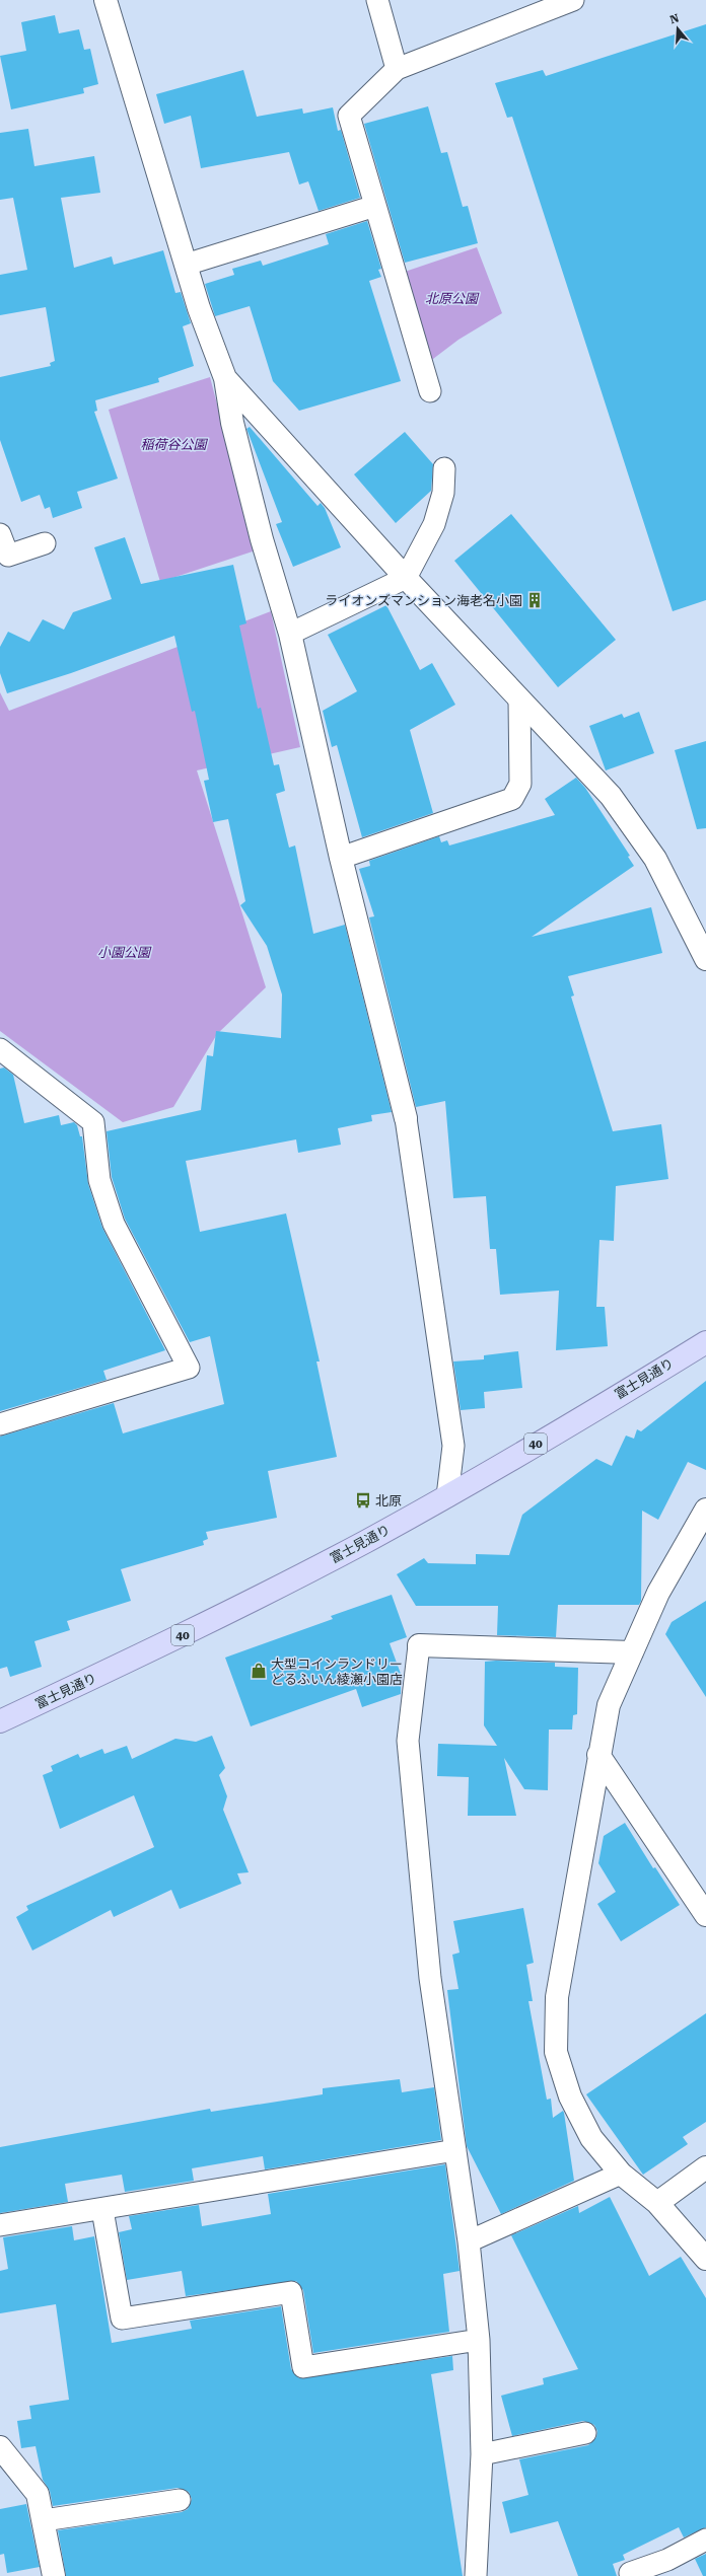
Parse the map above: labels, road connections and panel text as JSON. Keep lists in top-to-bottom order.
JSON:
{
  "streets": {
    "main road": ["富士見通り", "40"]
  },
  "parks": ["北原公園", "稲荷谷公園", "小園公園"],
  "places": {
    "building": ["ライオンズマンション海老名小園"],
    "bus stop": ["北原"],
    "shop": ["大型コインランドリー どるふいん綾瀬小園店"]
  },
  "north": "top"
}
